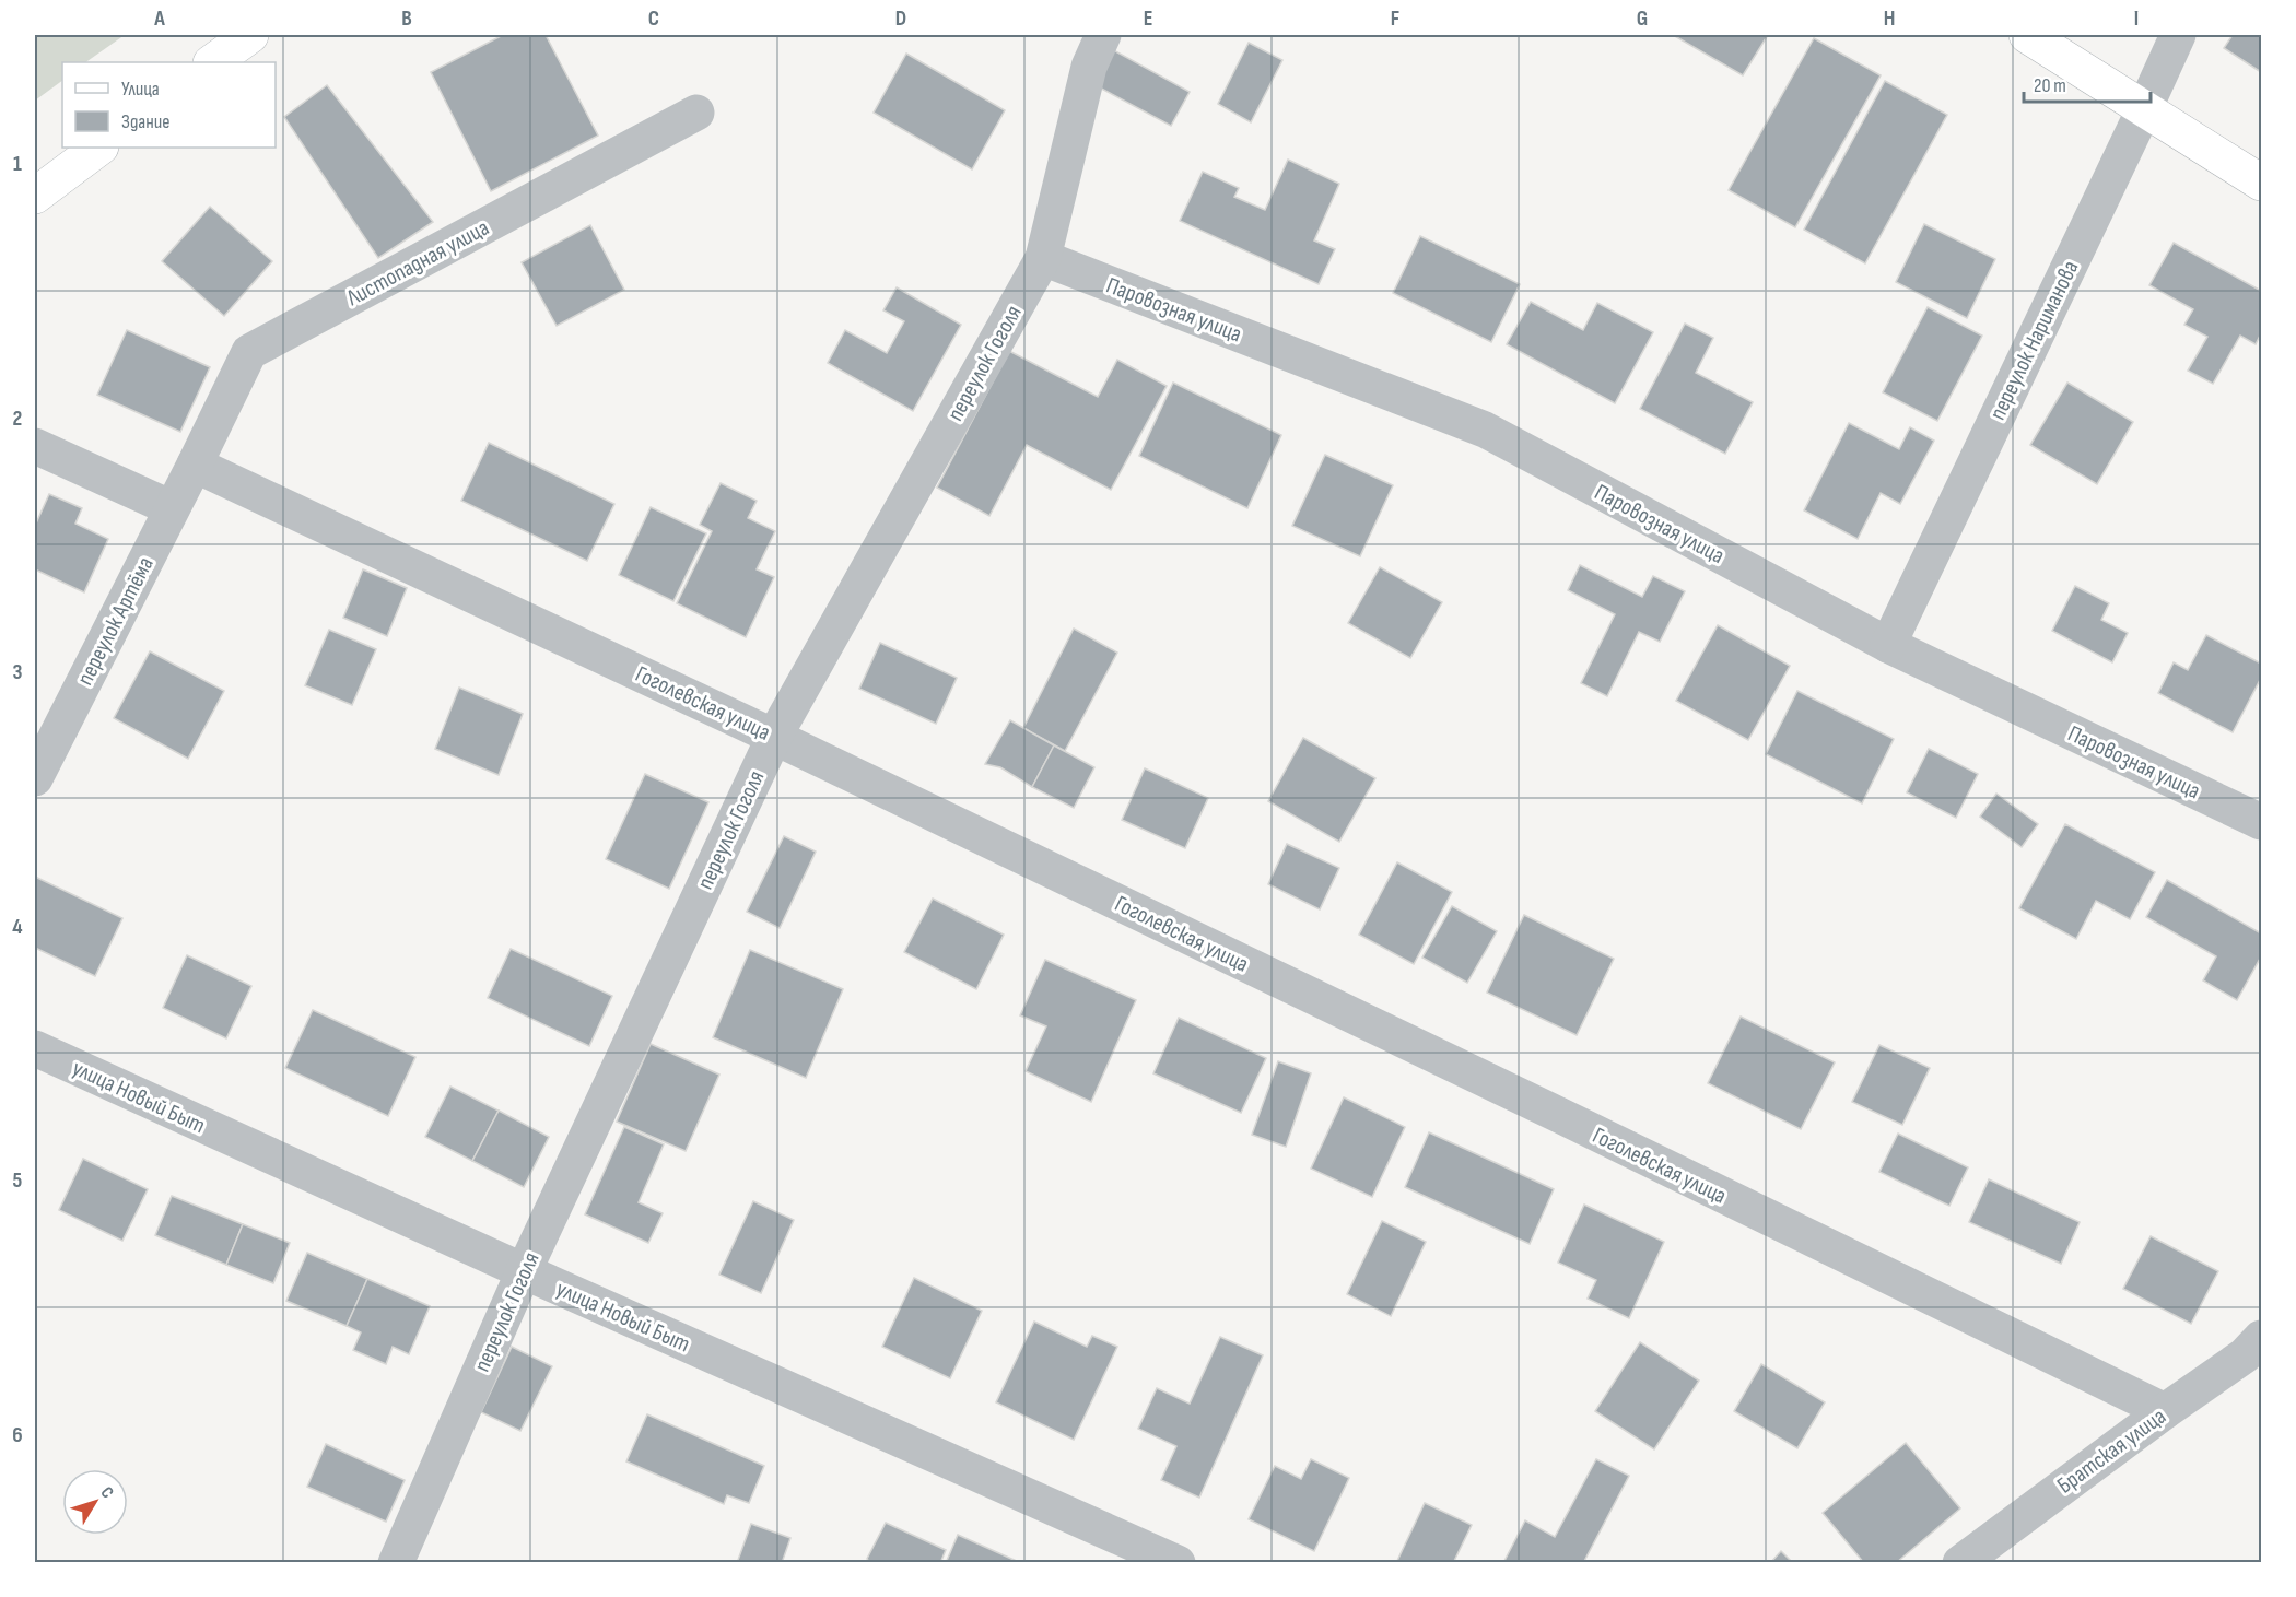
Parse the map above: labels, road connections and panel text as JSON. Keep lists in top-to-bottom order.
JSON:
{
  "streets": {
    "street": [
      "Листопадная улица",
      "Паровозная улица",
      "переулок Нариманова",
      "переулок Гоголя",
      "переулок Артёма",
      "Гоголевская улица",
      "улица Новый Быт",
      "Братская улица"
    ]
  },
  "crossings": [
    ["Листопадная улица", "переулок Артёма"],
    ["Листопадная улица", "Гоголевская улица"],
    ["Паровозная улица", "переулок Нариманова"],
    ["Паровозная улица", "переулок Гоголя"],
    ["переулок Гоголя", "Гоголевская улица"],
    ["переулок Гоголя", "улица Новый Быт"],
    ["переулок Артёма", "Гоголевская улица"],
    ["Гоголевская улица", "Братская улица"]
  ],
  "legend": ["Улица", "Здание"],
  "scale_bar": "20 m",
  "north": "top right",
  "grid": {
    "columns": [
      "A",
      "B",
      "C",
      "D",
      "E",
      "F",
      "G",
      "H",
      "I"
    ],
    "rows": [
      "1",
      "2",
      "3",
      "4",
      "5",
      "6"
    ]
  }
}
